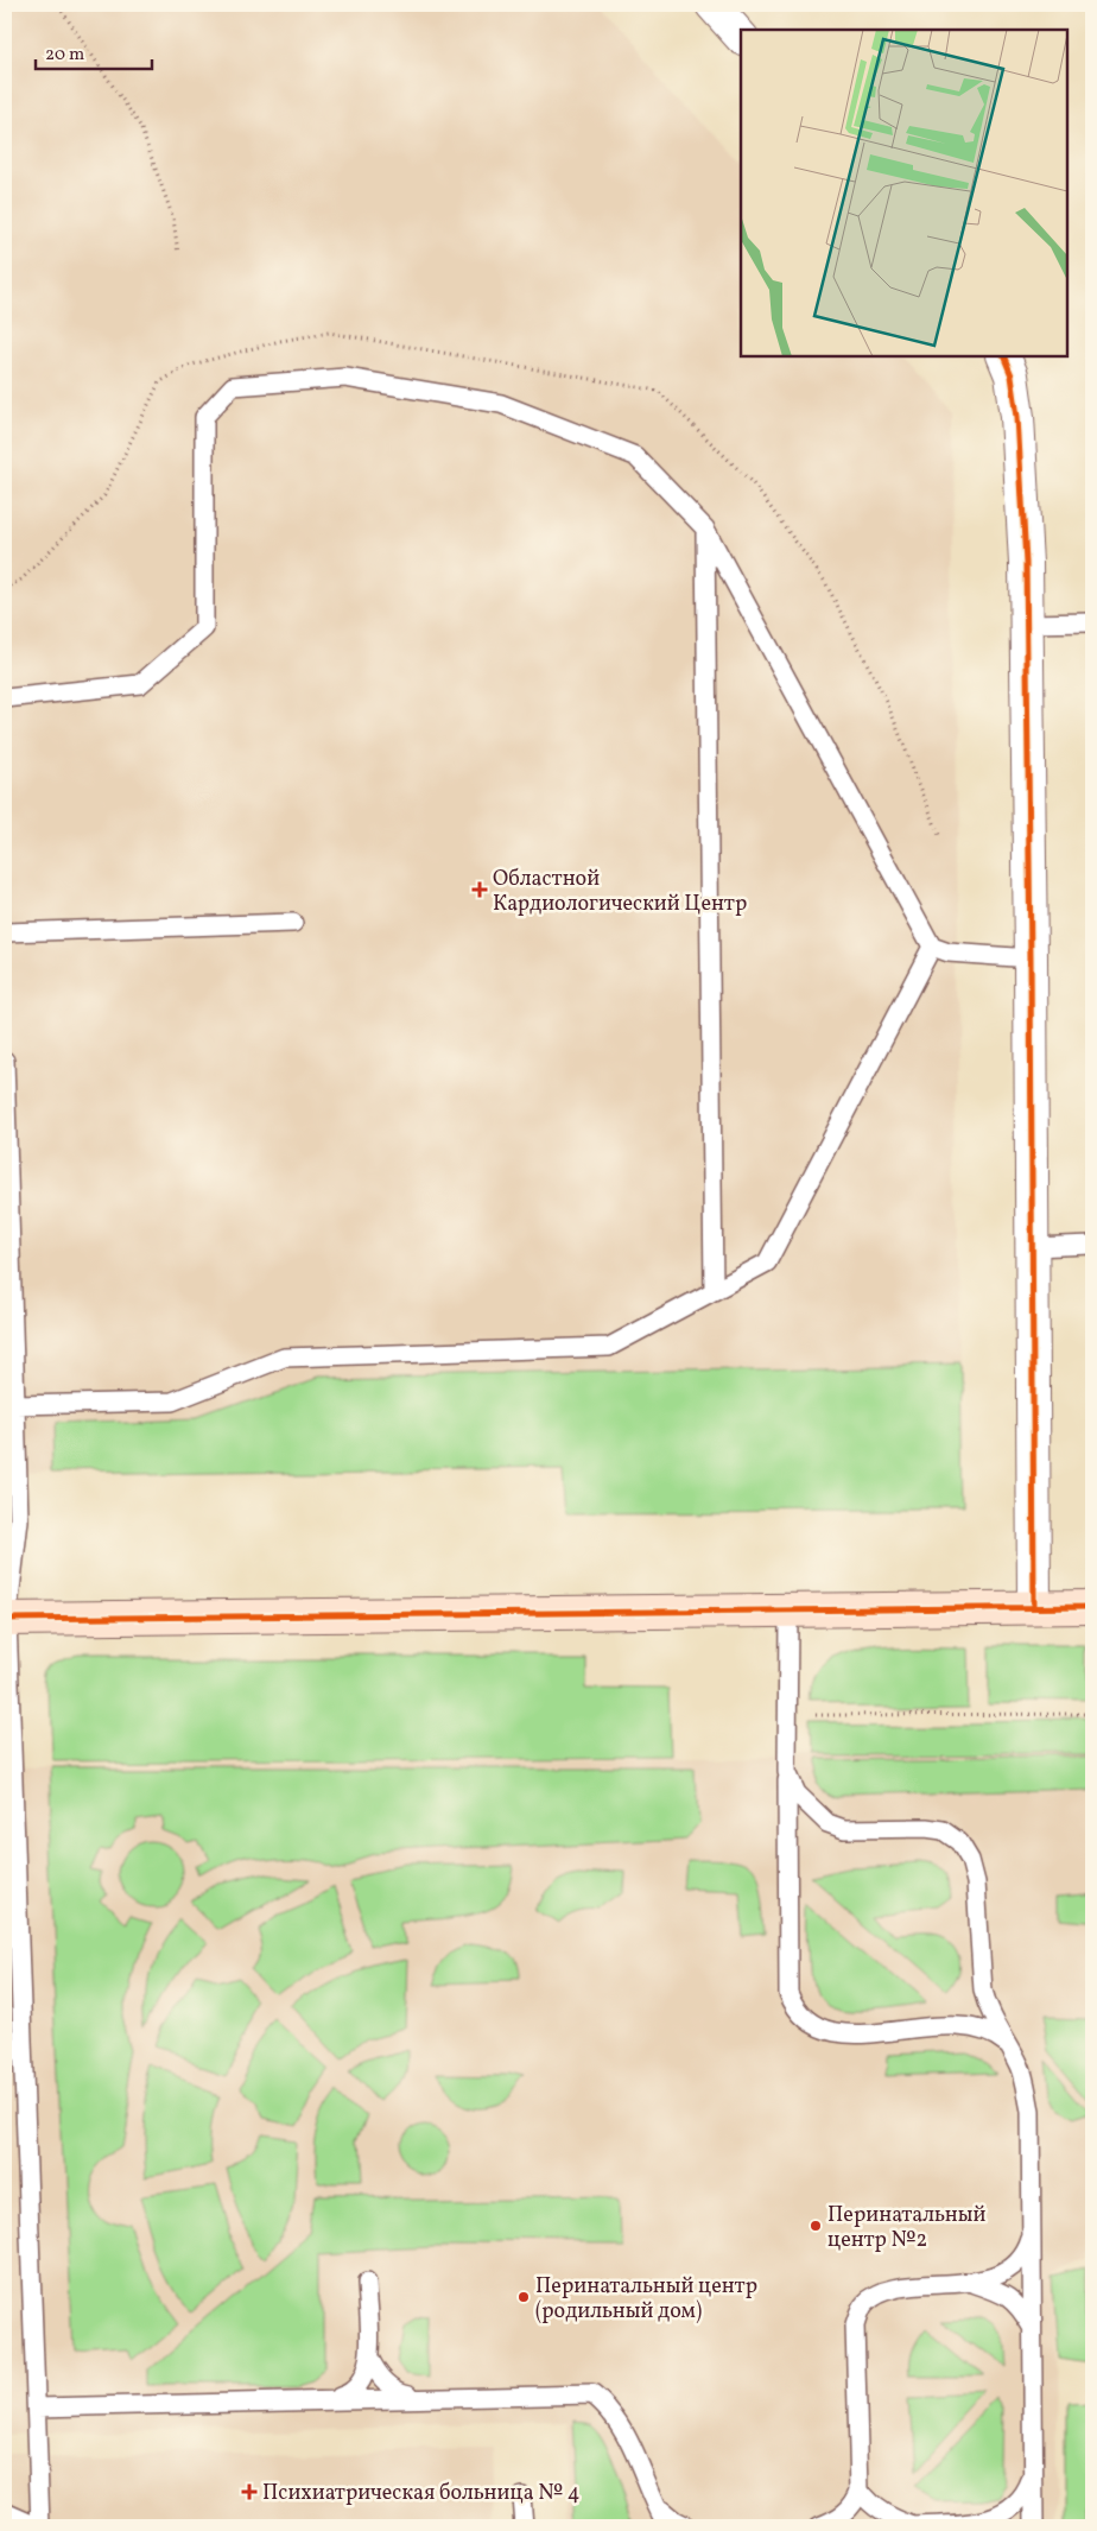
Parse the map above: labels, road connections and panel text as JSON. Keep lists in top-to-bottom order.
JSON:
{
  "places": {
    "health": ["Областной Кардиологический Центр", "Психиатрическая больница № 4"],
    "other": ["Перинатальный центр №2", "Перинатальный центр (родильный дом)"]
  },
  "scale_bar": "20 m"
}
